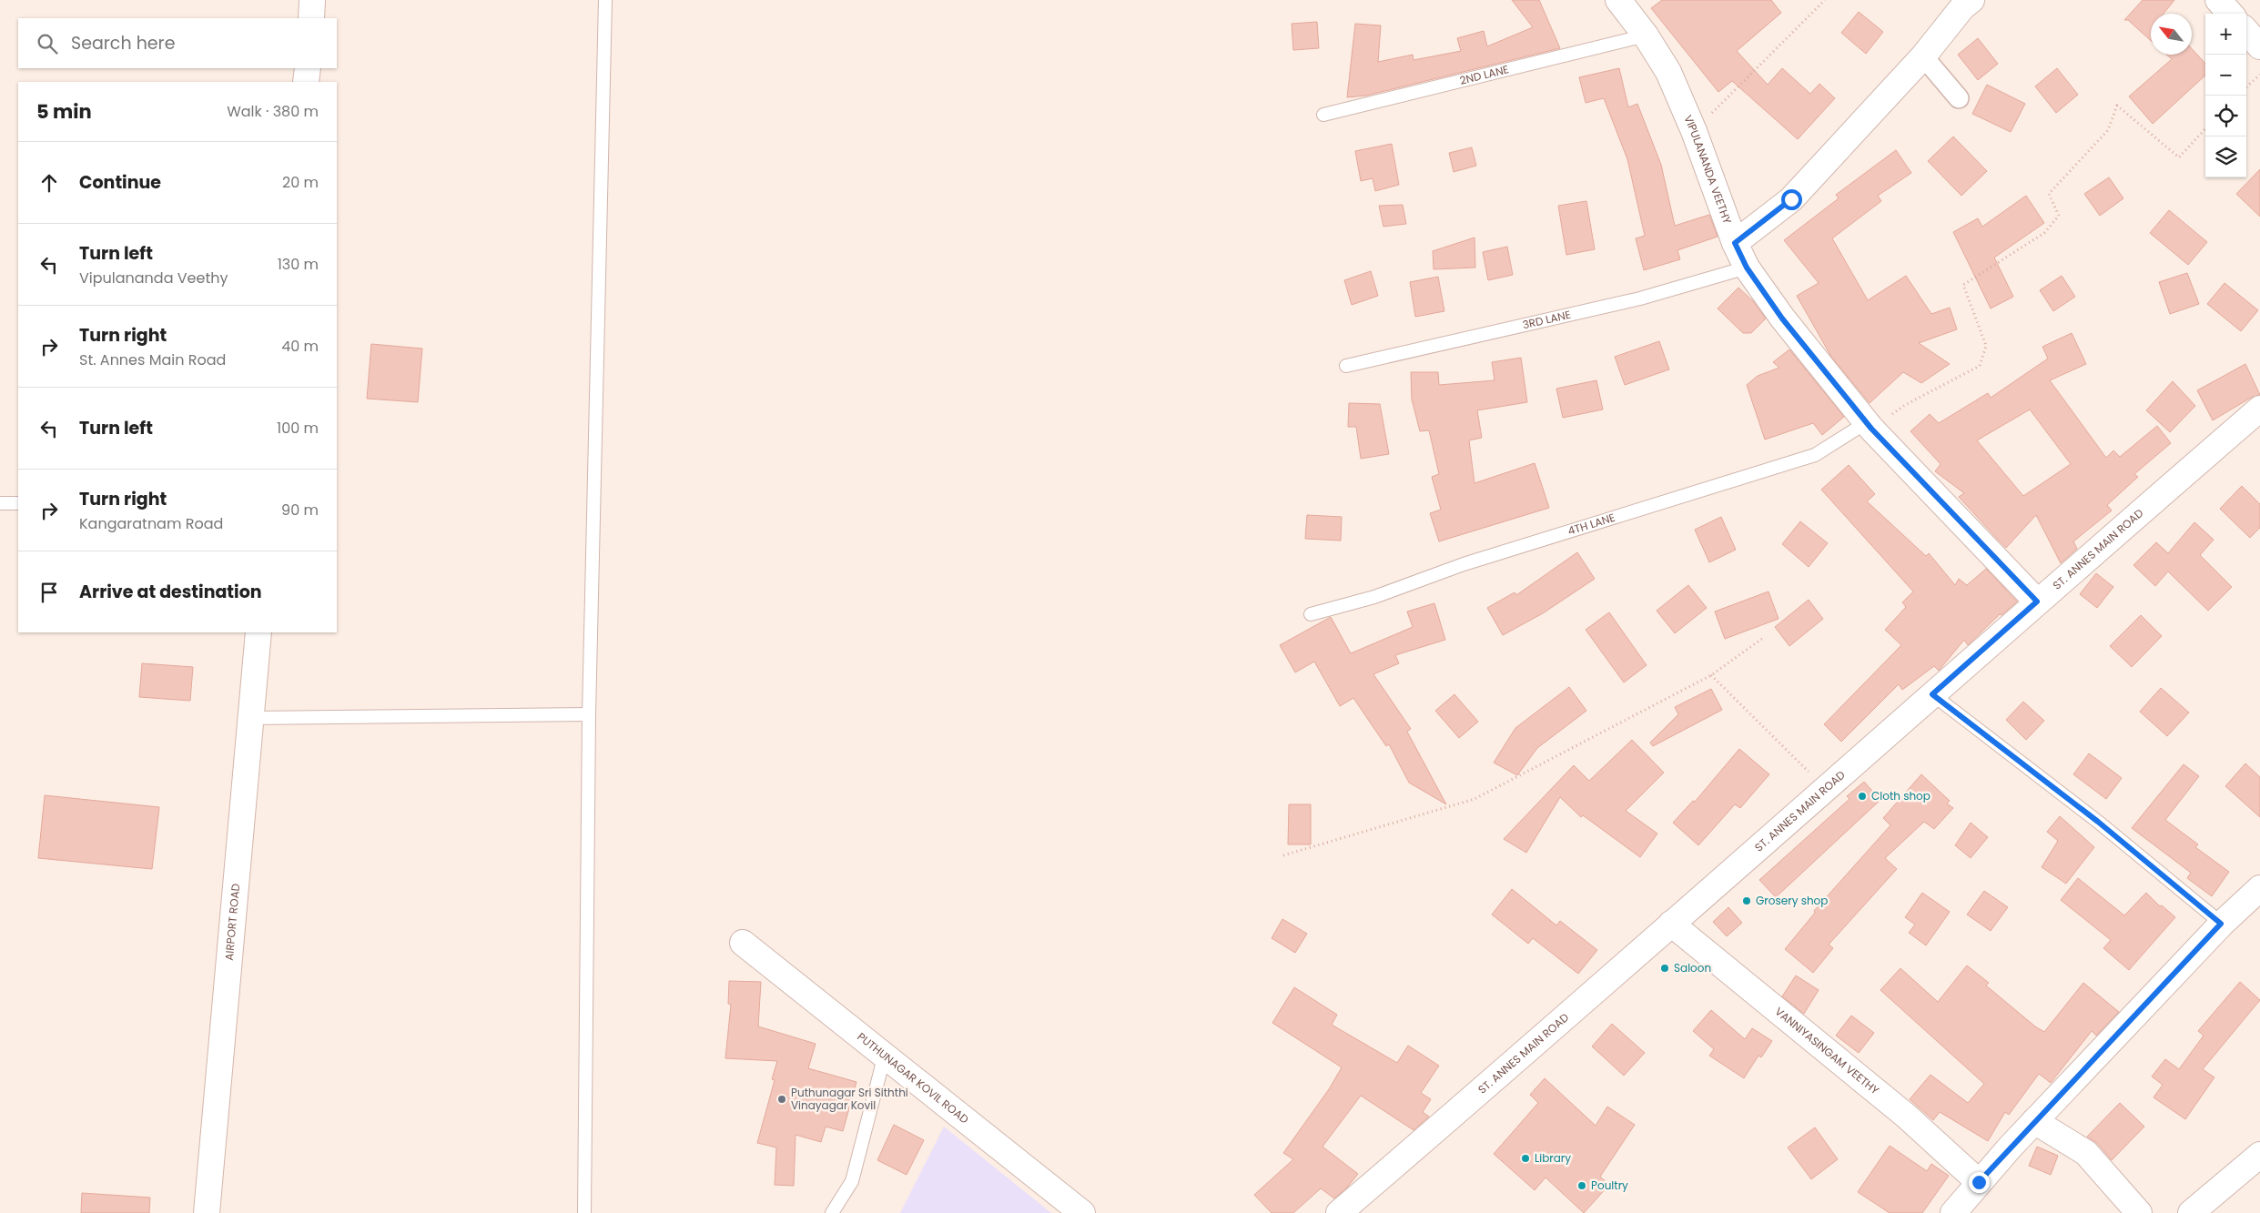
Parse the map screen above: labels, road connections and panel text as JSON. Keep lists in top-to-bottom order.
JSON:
{
  "streets": {
    "street": [
      "VIPULANANDA VEETHY",
      "ST. ANNES MAIN ROAD",
      "AIRPORT ROAD",
      "VANNIYASINGAM VEETHY",
      "PUTHUNAGAR KOVIL ROAD"
    ],
    "lane": ["2ND LANE", "3RD LANE", "4TH LANE"]
  },
  "crossings": [
    ["2ND LANE", "VIPULANANDA VEETHY"],
    ["VIPULANANDA VEETHY", "3RD LANE"],
    ["VIPULANANDA VEETHY", "4TH LANE"],
    ["VIPULANANDA VEETHY", "ST. ANNES MAIN ROAD"],
    ["ST. ANNES MAIN ROAD", "VANNIYASINGAM VEETHY"]
  ],
  "places": [
    "Cloth shop",
    "Grosery shop",
    "Saloon",
    "Puthunagar Sri Siththi Vinayagar Kovil",
    "Library",
    "Poultry"
  ],
  "north": "top left",
  "page": {
    "map_buttons": ["+", "−"],
    "search": "Search here",
    "heading": ["5 min", "Walk · 380 m"],
    "list": [
      ["Continue", "20 m"],
      ["Turn left", "Vipulananda Veethy", "130 m"],
      ["Turn right", "St. Annes Main Road", "40 m"],
      ["Turn left", "100 m"],
      ["Turn right", "Kangaratnam Road", "90 m"],
      "Arrive at destination"
    ]
  }
}
